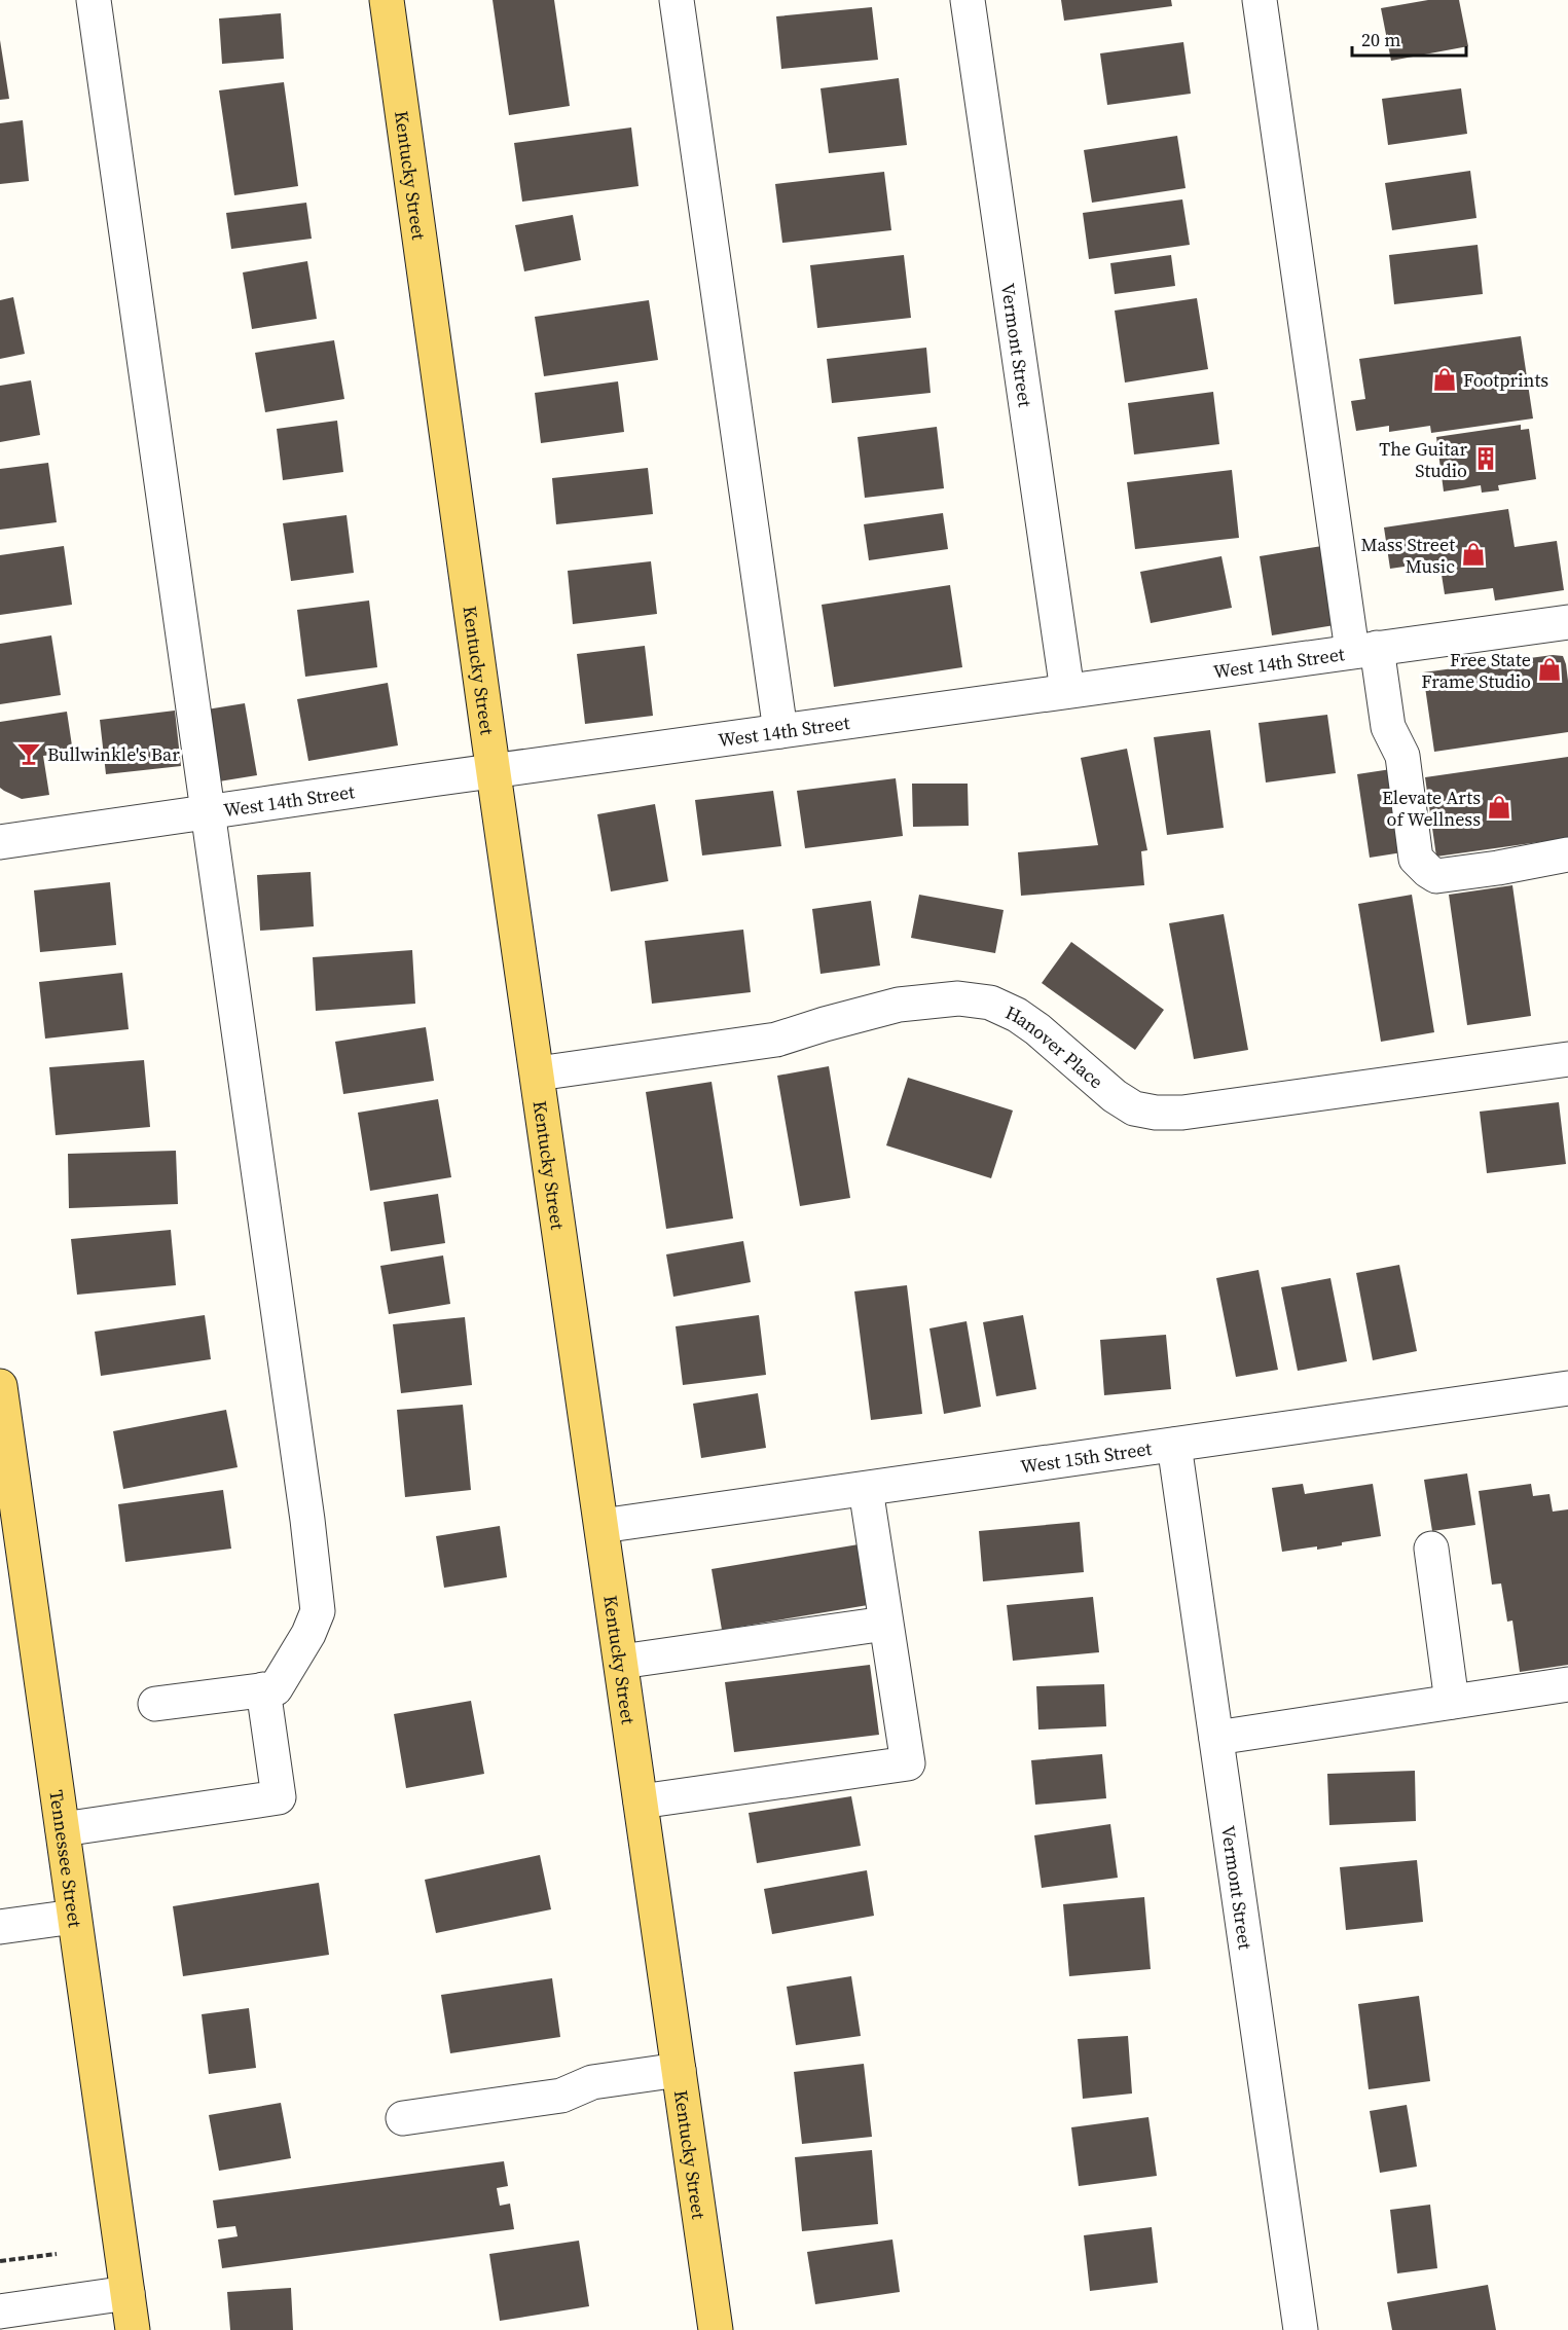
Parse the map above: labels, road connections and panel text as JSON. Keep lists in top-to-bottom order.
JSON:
{
  "streets": {
    "main road": ["Kentucky Street", "Tennessee Street"],
    "street": [
      "Vermont Street",
      "West 14th Street",
      "Hanover Place",
      "West 15th Street"
    ]
  },
  "crossings": [
    ["Kentucky Street", "West 14th Street"],
    ["Kentucky Street", "Hanover Place"],
    ["Kentucky Street", "West 15th Street"],
    ["Vermont Street", "West 14th Street"],
    ["Vermont Street", "West 15th Street"]
  ],
  "places": {
    "shop": [
      "Footprints",
      "Mass Street Music",
      "Free State Frame Studio",
      "Elevate Arts of Wellness"
    ],
    "building": ["The Guitar Studio"],
    "bar": ["Bullwinkle's Bar"]
  },
  "scale_bar": "20 m"
}
